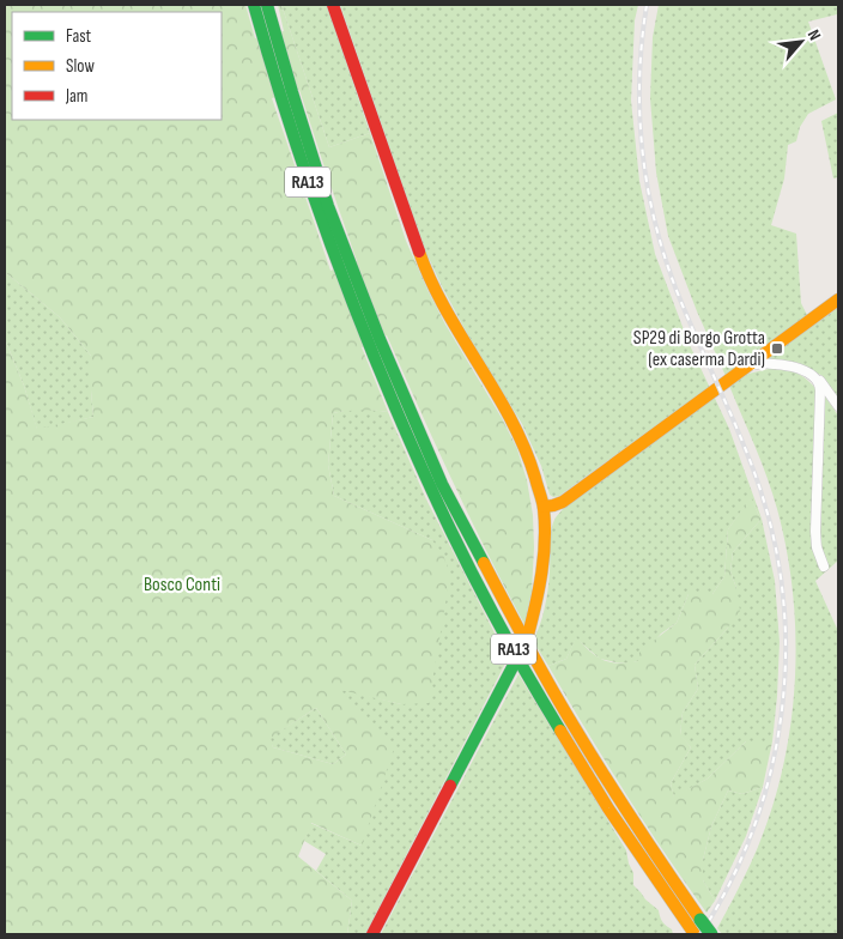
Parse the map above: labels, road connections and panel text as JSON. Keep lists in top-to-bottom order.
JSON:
{
  "streets": {
    "main road": ["RA13"]
  },
  "parks": ["Bosco Conti"],
  "places": {
    "transit": ["SP29 di Borgo Grotta (ex caserma Dardi)"]
  },
  "legend": ["Fast", "Slow", "Jam"],
  "north": "top right"
}
